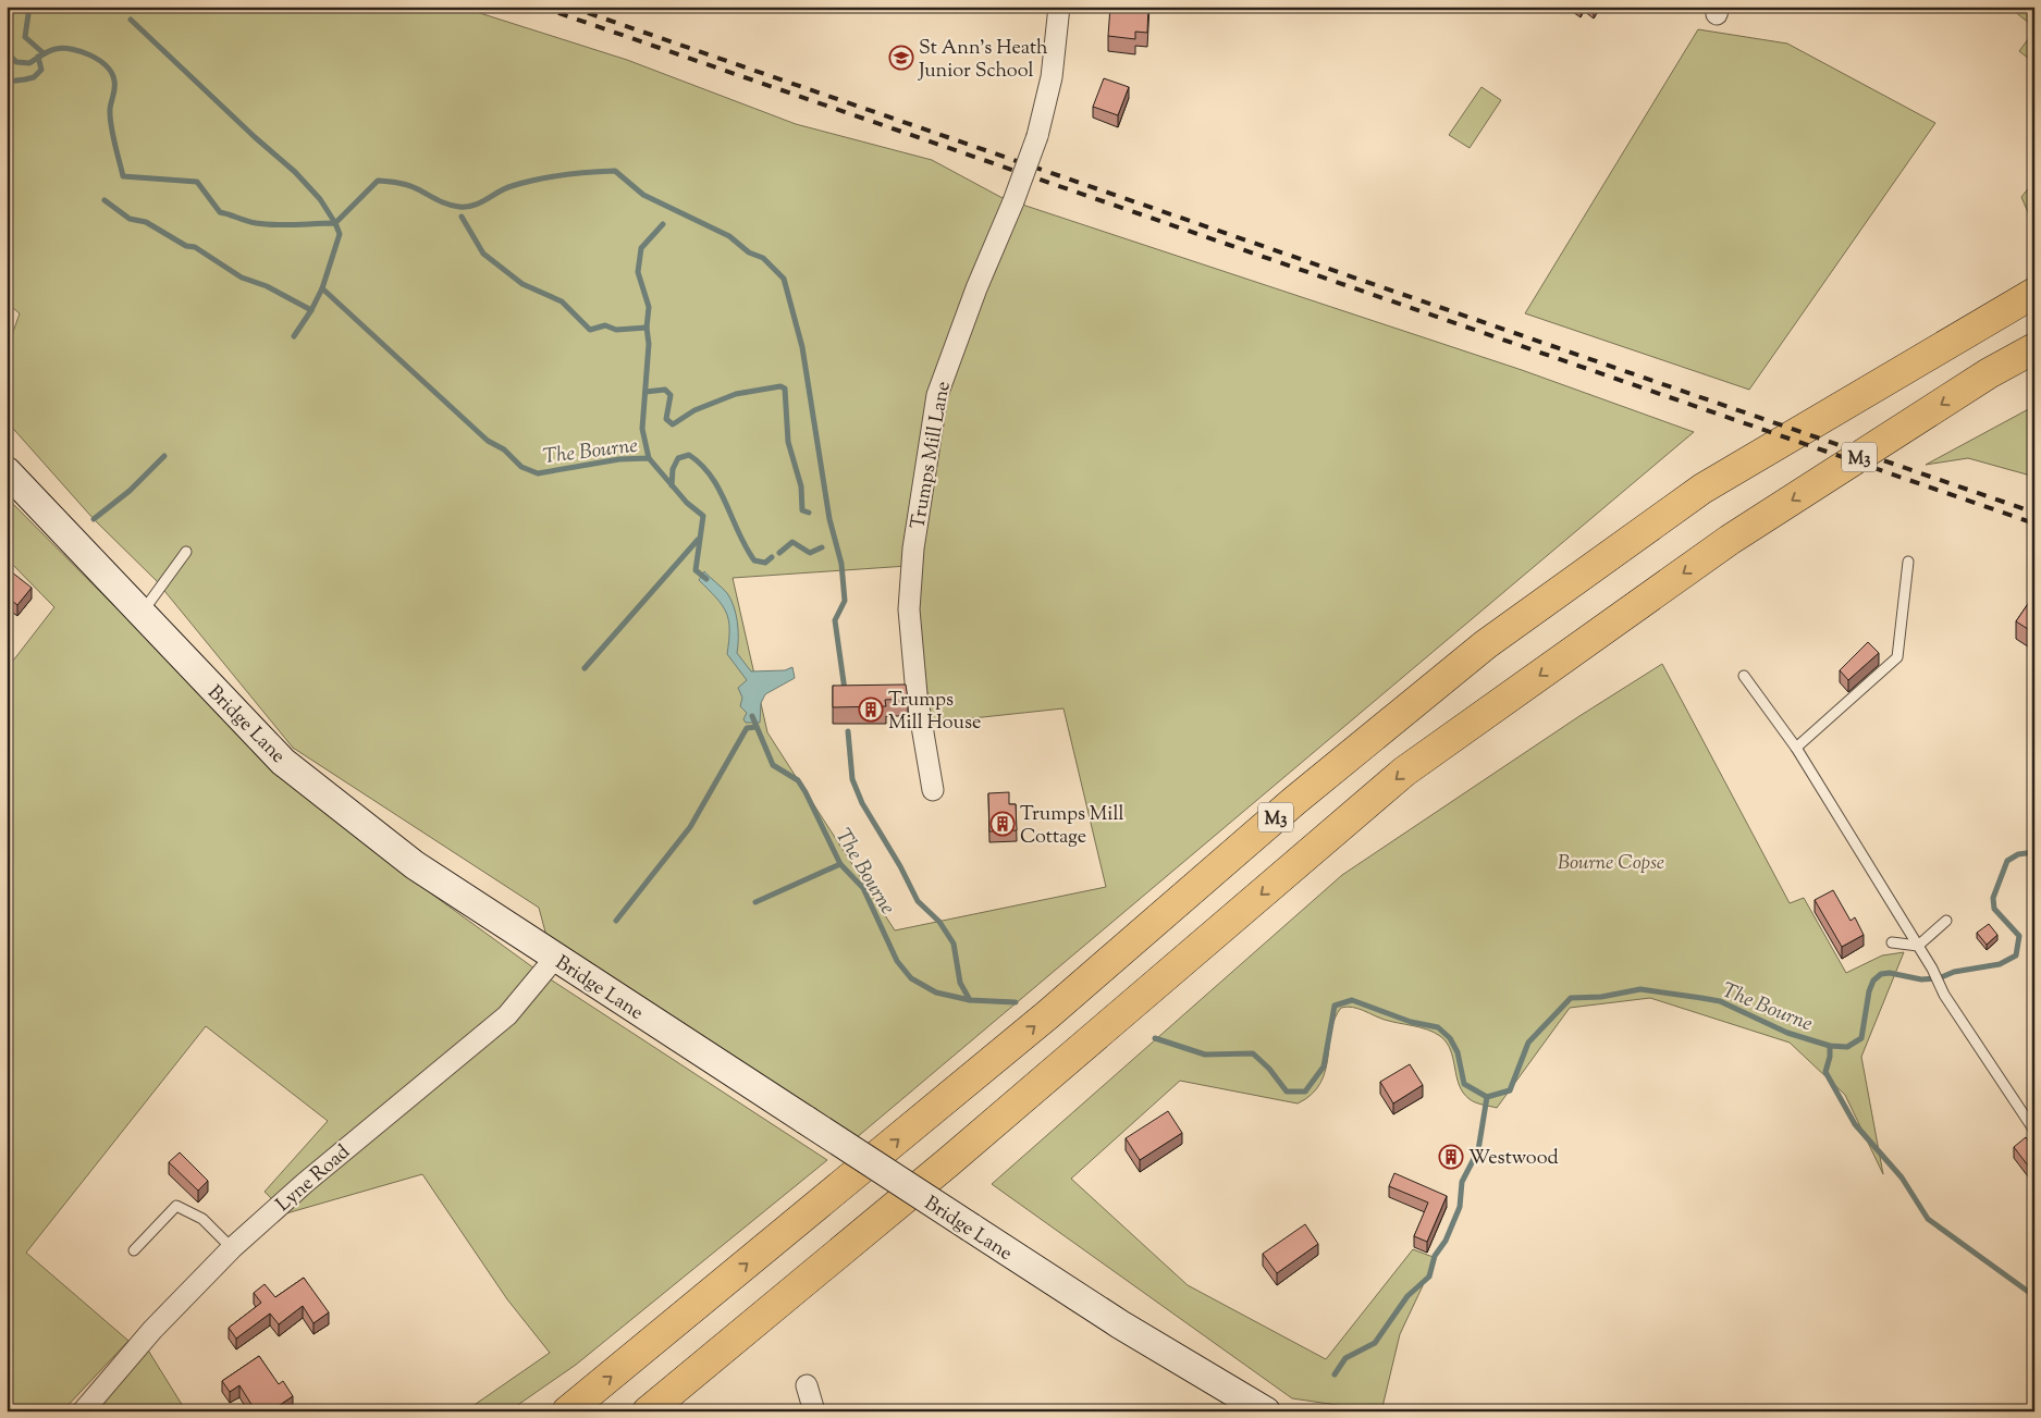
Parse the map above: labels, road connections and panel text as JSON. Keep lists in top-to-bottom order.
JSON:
{
  "streets": {
    "highway": ["M3"],
    "street": ["Trumps Mill Lane", "Bridge Lane", "Lyne Road"]
  },
  "crossings": [
    ["Bridge Lane", "Lyne Road"]
  ],
  "water": ["The Bourne"],
  "parks": ["Bourne Copse"],
  "places": {
    "school or university": ["St Ann's Heath Junior School"],
    "building": ["Trumps Mill House", "Trumps Mill Cottage", "Westwood"]
  }
}
